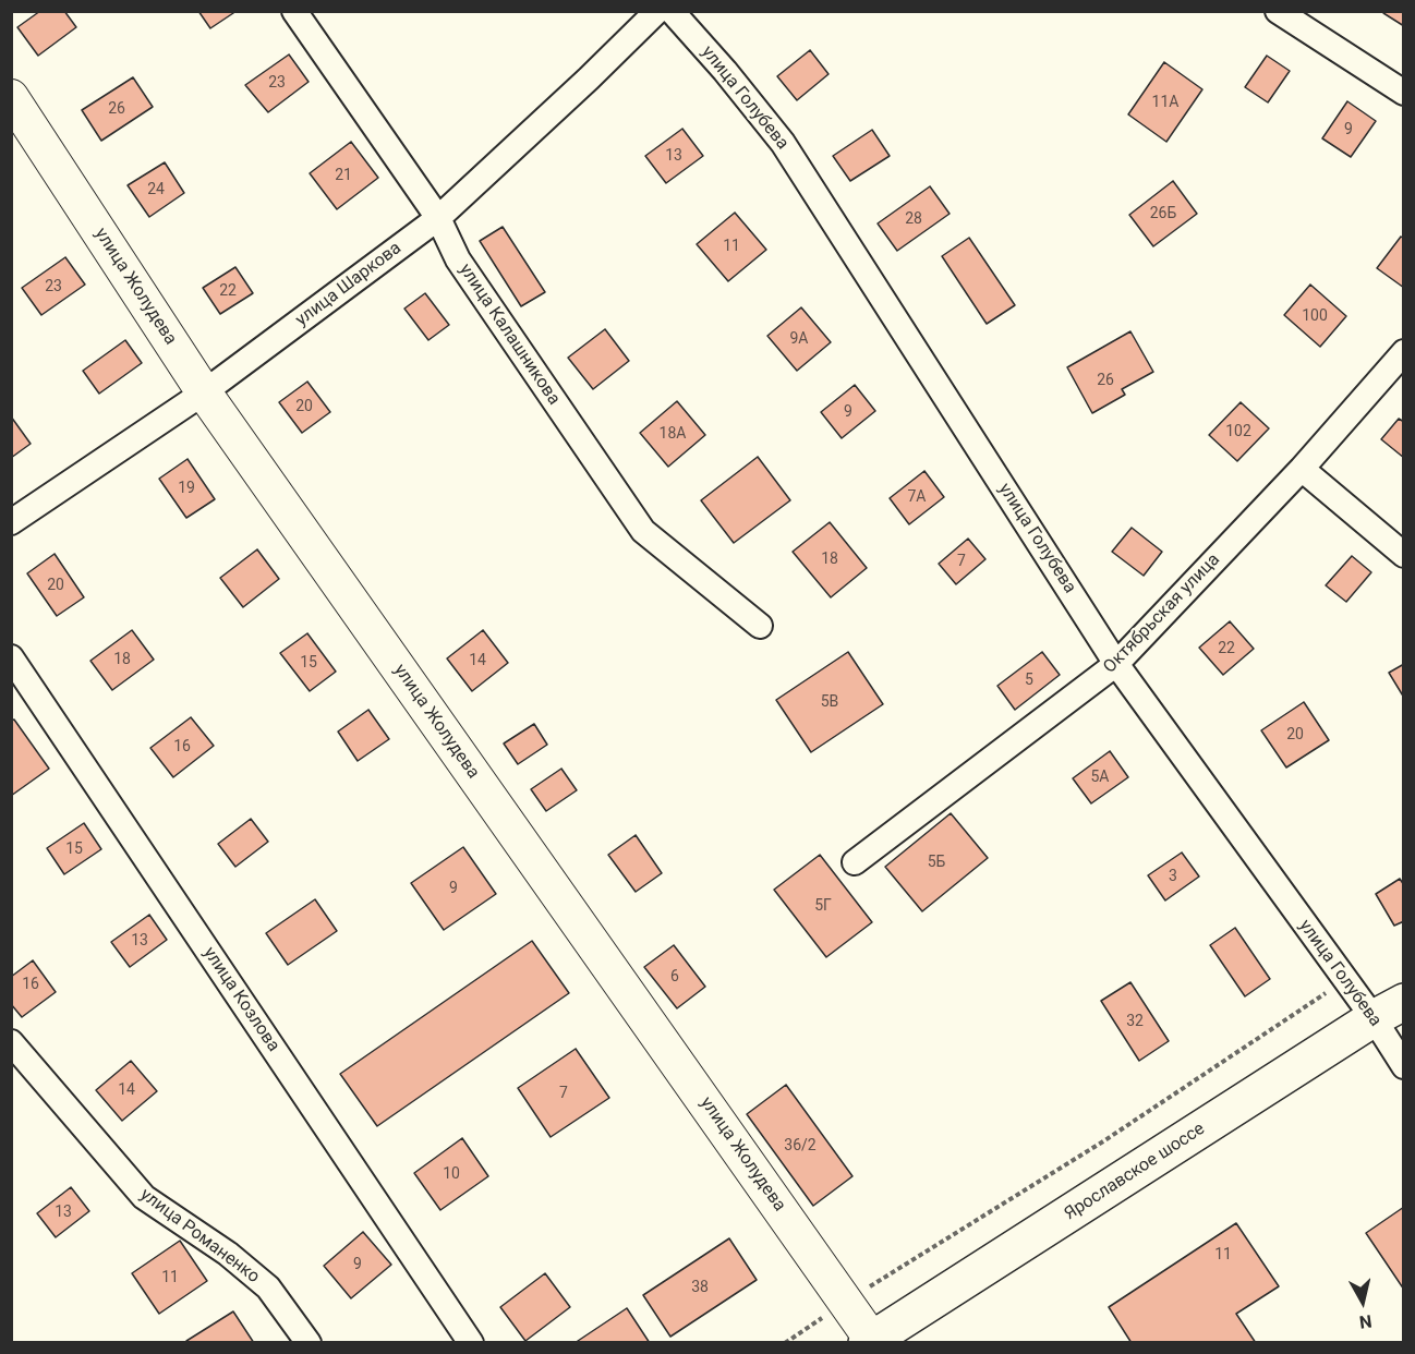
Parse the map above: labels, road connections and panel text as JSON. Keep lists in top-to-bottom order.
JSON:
{
  "streets": {
    "main road": ["улица Жолудева", "Ярославское шоссе"],
    "street": [
      "улица Голубева",
      "улица Шаркова",
      "улица Калашникова",
      "Октябрьская улица",
      "улица Козлова",
      "улица Романенко"
    ]
  },
  "crossings": [
    ["улица Голубева", "Октябрьская улица"],
    ["улица Голубева", "Ярославское шоссе"],
    ["улица Шаркова", "улица Жолудева"],
    ["улица Шаркова", "улица Калашникова"],
    ["улица Жолудева", "Ярославское шоссе"]
  ],
  "house_numbers": [
    "23",
    "11А",
    "26",
    "9",
    "13",
    "21",
    "24",
    "26Б",
    "28",
    "11",
    "23",
    "22",
    "100",
    "9А",
    "26",
    "20",
    "9",
    "102",
    "18А",
    "19",
    "7А",
    "18",
    "7",
    "20",
    "22",
    "18",
    "14",
    "15",
    "5",
    "5В",
    "20",
    "16",
    "5А",
    "15",
    "5Б",
    "3",
    "9",
    "5Г",
    "13",
    "6",
    "16",
    "32",
    "14",
    "7",
    "36/2",
    "10",
    "13",
    "11",
    "9",
    "11",
    "38"
  ],
  "north": "bottom"
}
